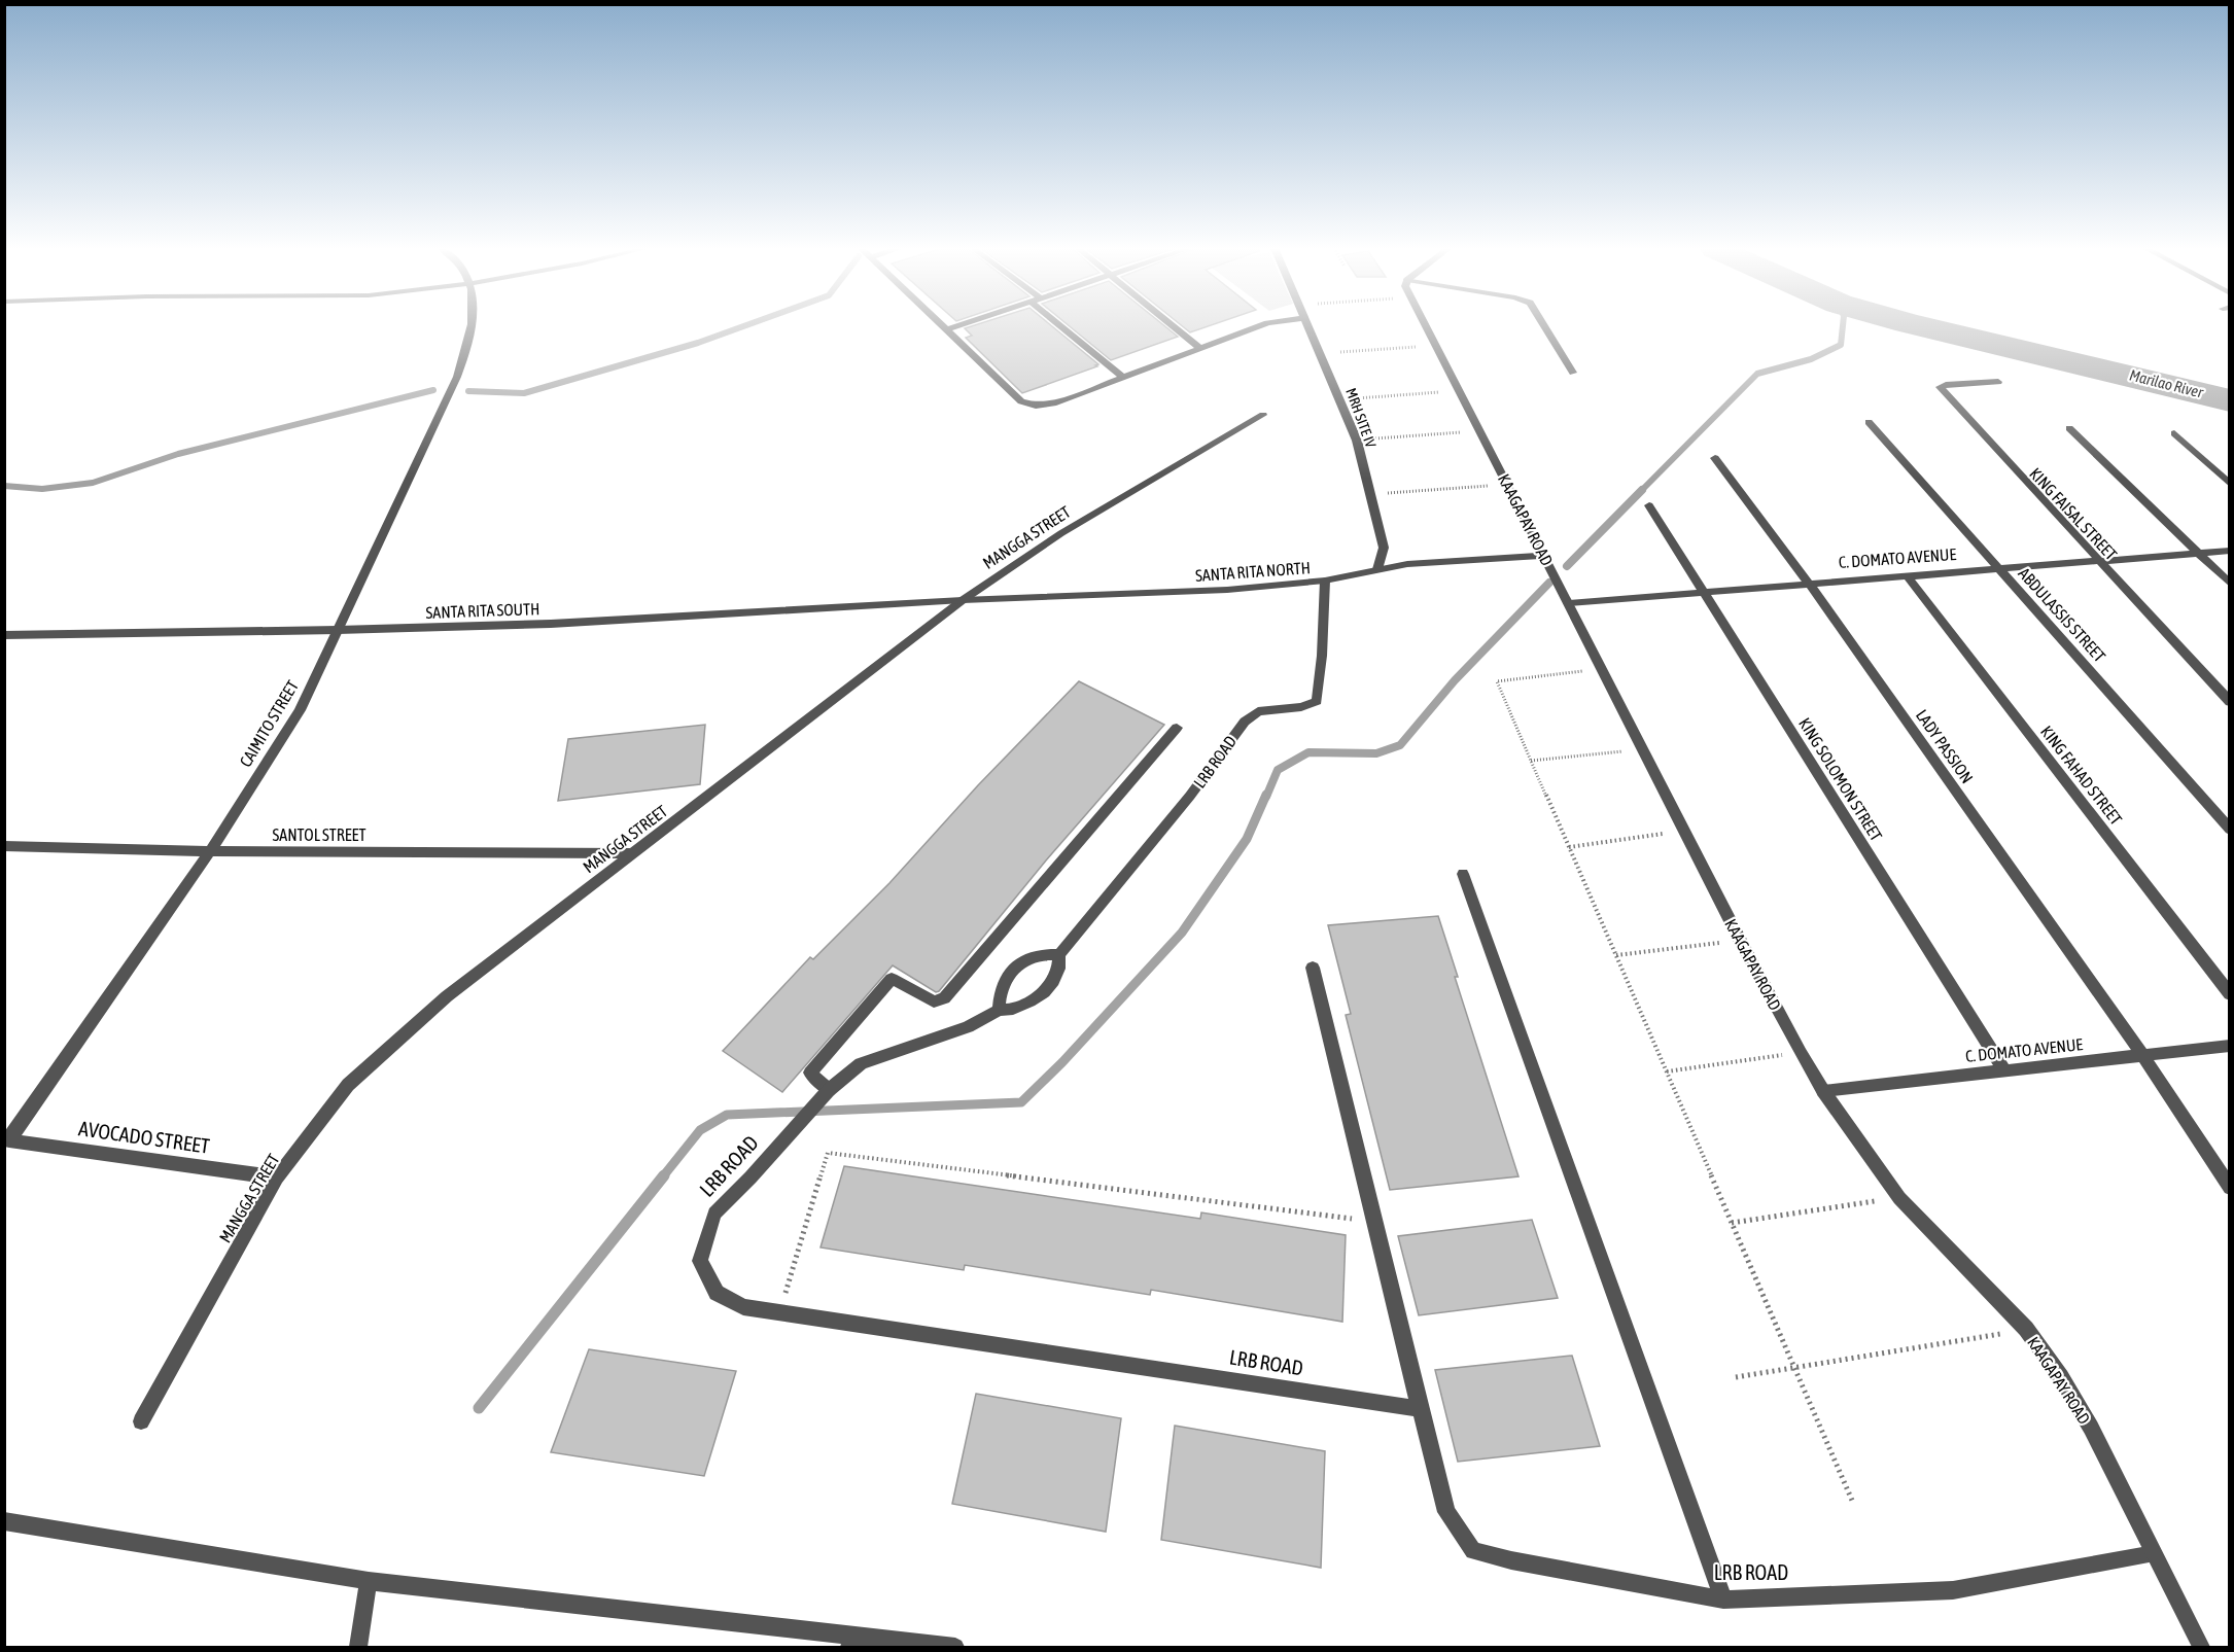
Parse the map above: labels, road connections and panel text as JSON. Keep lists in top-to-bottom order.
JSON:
{
  "streets": {
    "street": [
      "MRH SITE IV",
      "KING FAISAL STREET",
      "KAAGAPAY ROAD",
      "MANGGA STREET",
      "C. DOMATO AVENUE",
      "SANTA RITA NORTH",
      "SANTA RITA SOUTH",
      "ABDULASSIS STREET",
      "CAIMITO STREET",
      "LADY PASSION",
      "LRB ROAD",
      "KING FAHAD STREET",
      "KING SOLOMON STREET",
      "SANTOL STREET",
      "AVOCADO STREET"
    ]
  },
  "crossings": [
    ["MRH SITE IV", "SANTA RITA NORTH"],
    ["KING FAISAL STREET", "C. DOMATO AVENUE"],
    ["KAAGAPAY ROAD", "C. DOMATO AVENUE"],
    ["KAAGAPAY ROAD", "SANTA RITA NORTH"],
    ["KAAGAPAY ROAD", "LRB ROAD"],
    ["MANGGA STREET", "SANTA RITA NORTH"],
    ["MANGGA STREET", "SANTA RITA SOUTH"],
    ["MANGGA STREET", "SANTOL STREET"],
    ["MANGGA STREET", "AVOCADO STREET"],
    ["C. DOMATO AVENUE", "ABDULASSIS STREET"],
    ["C. DOMATO AVENUE", "LADY PASSION"],
    ["C. DOMATO AVENUE", "KING FAHAD STREET"],
    ["C. DOMATO AVENUE", "KING SOLOMON STREET"],
    ["SANTA RITA NORTH", "SANTA RITA SOUTH"],
    ["SANTA RITA NORTH", "LRB ROAD"],
    ["SANTA RITA SOUTH", "CAIMITO STREET"],
    ["CAIMITO STREET", "SANTOL STREET"],
    ["CAIMITO STREET", "AVOCADO STREET"]
  ],
  "water": ["Marilao River"]
}
